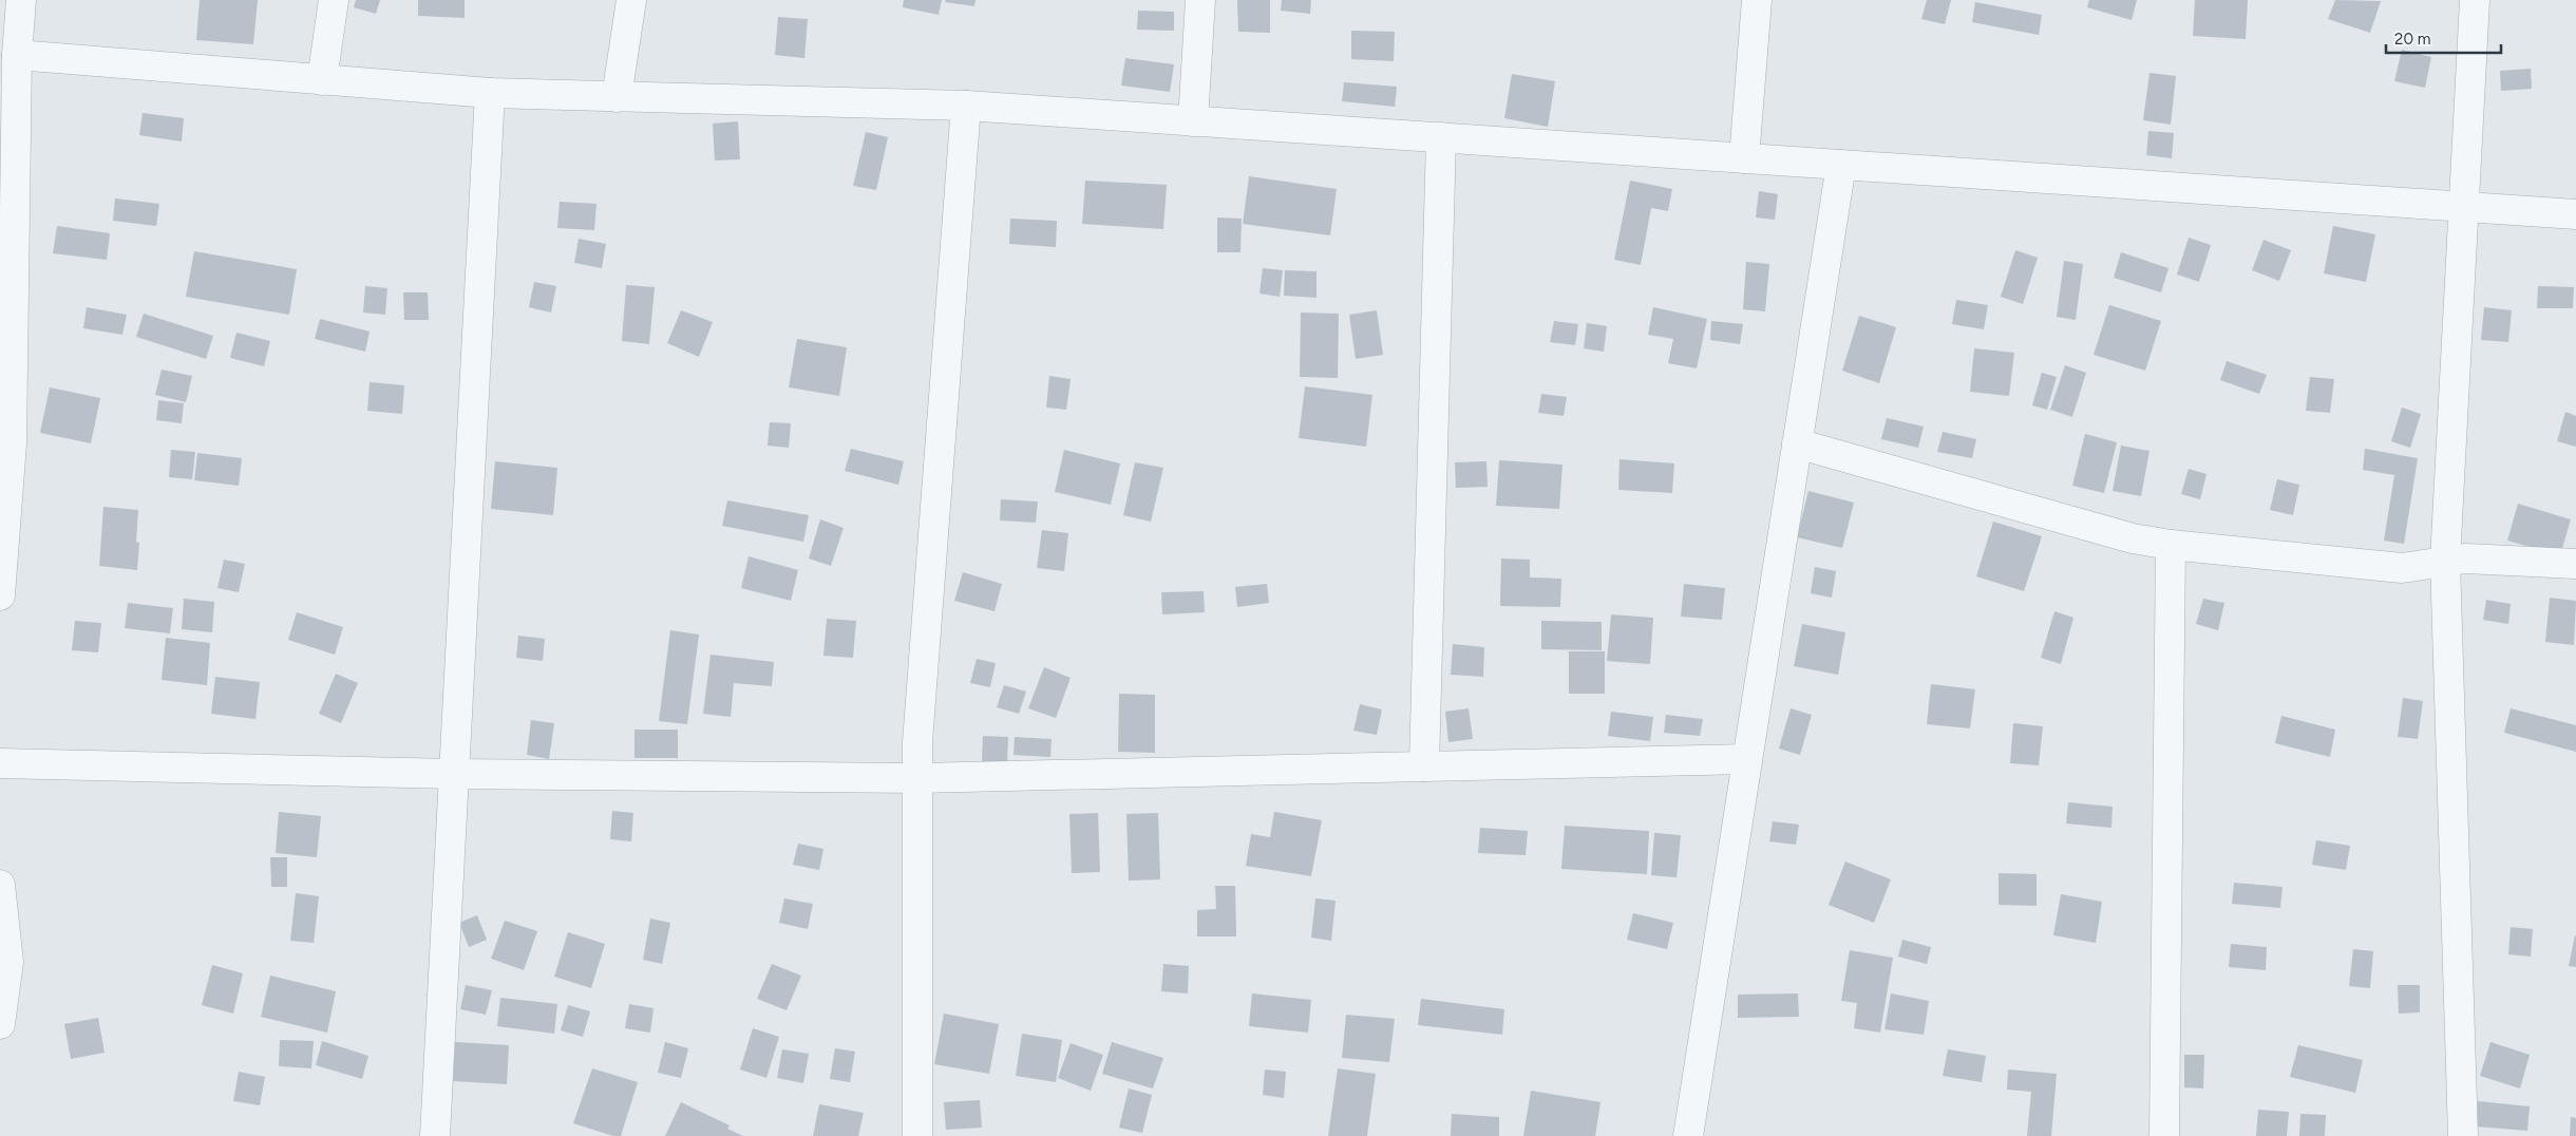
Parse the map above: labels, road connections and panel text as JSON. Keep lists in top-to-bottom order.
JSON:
{
  "scale_bar": "20 m"
}
